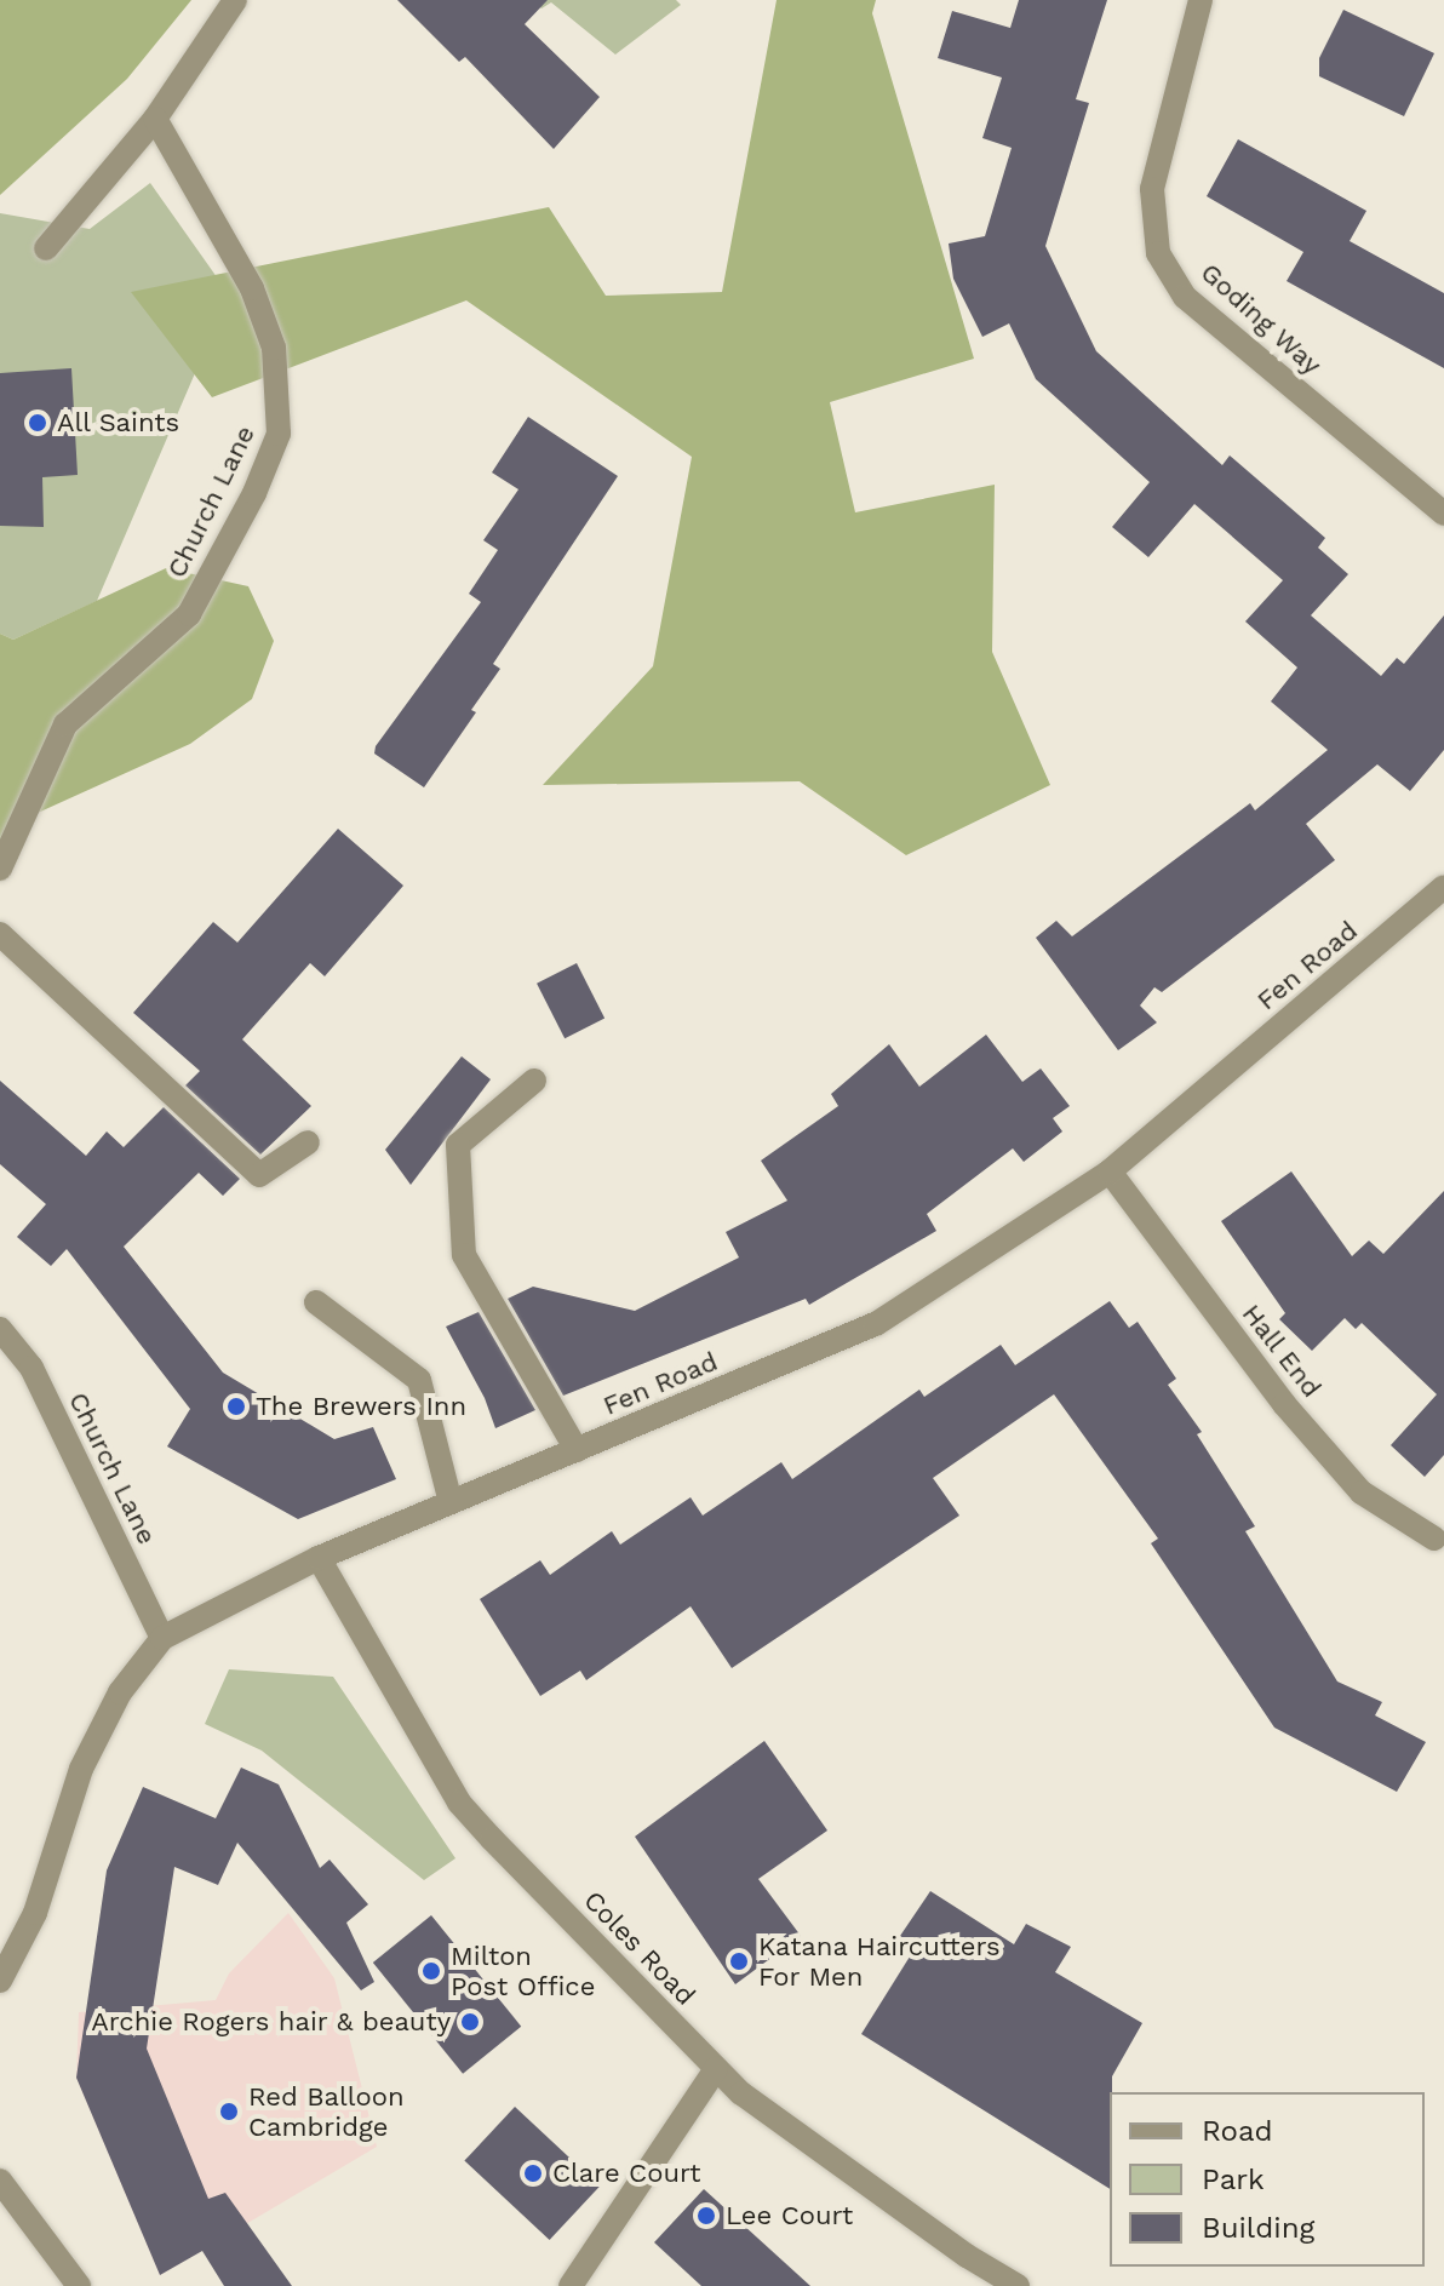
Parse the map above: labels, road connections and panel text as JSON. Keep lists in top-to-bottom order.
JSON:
{
  "streets": {
    "street": [
      "Goding Way",
      "Church Lane",
      "Fen Road",
      "Hall End",
      "Coles Road"
    ]
  },
  "crossings": [
    ["Church Lane", "Fen Road"],
    ["Fen Road", "Hall End"],
    ["Fen Road", "Coles Road"]
  ],
  "places": [
    "All Saints",
    "The Brewers Inn",
    "Katana Haircutters For Men",
    "Milton Post Office",
    "Archie Rogers hair & beauty",
    "Red Balloon Cambridge",
    "Clare Court",
    "Lee Court"
  ],
  "legend": ["Road", "Park", "Building"]
}
